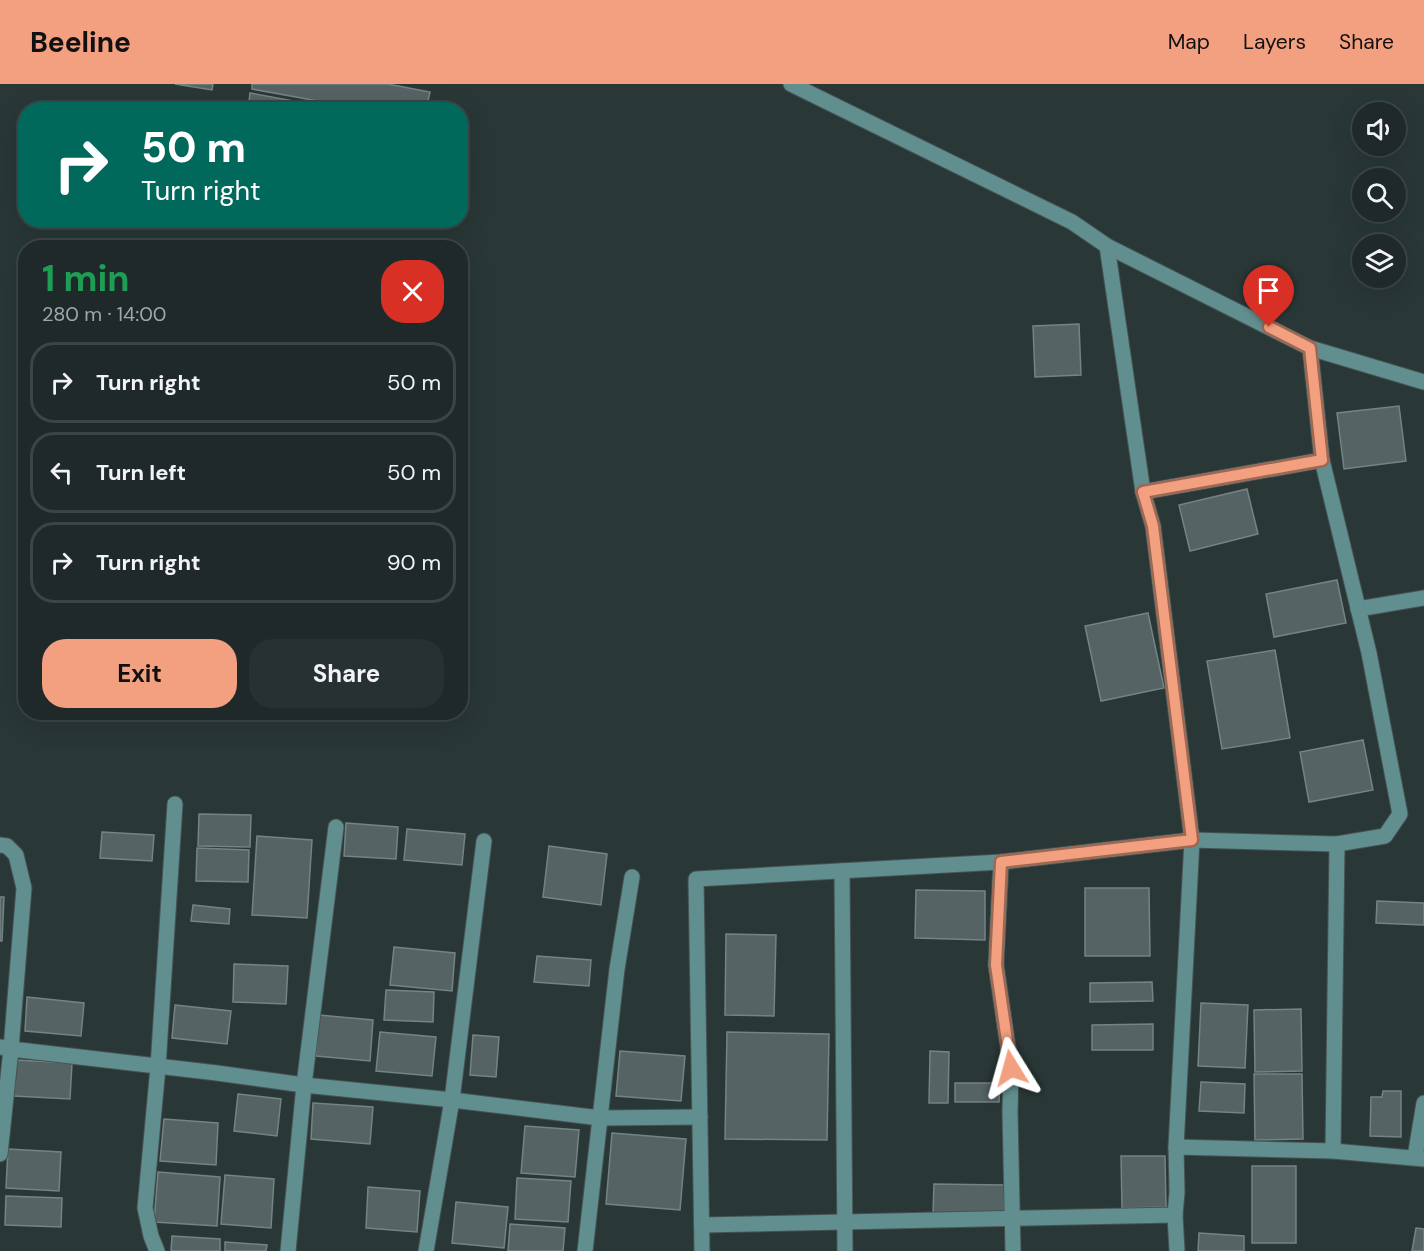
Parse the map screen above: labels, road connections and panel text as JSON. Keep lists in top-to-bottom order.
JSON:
{
  "page": {
    "header": "Beeline",
    "nav": ["Map", "Layers", "Share"],
    "turn": ["50 m", "Turn right"],
    "heading": ["1 min", "280 m · 14:00"],
    "list": [
      {
        "name": "Turn right",
        "value": "50 m"
      },
      {
        "name": "Turn left",
        "value": "50 m"
      },
      {
        "name": "Turn right",
        "value": "90 m"
      }
    ],
    "buttons": ["Exit", "Share"]
  }
}
